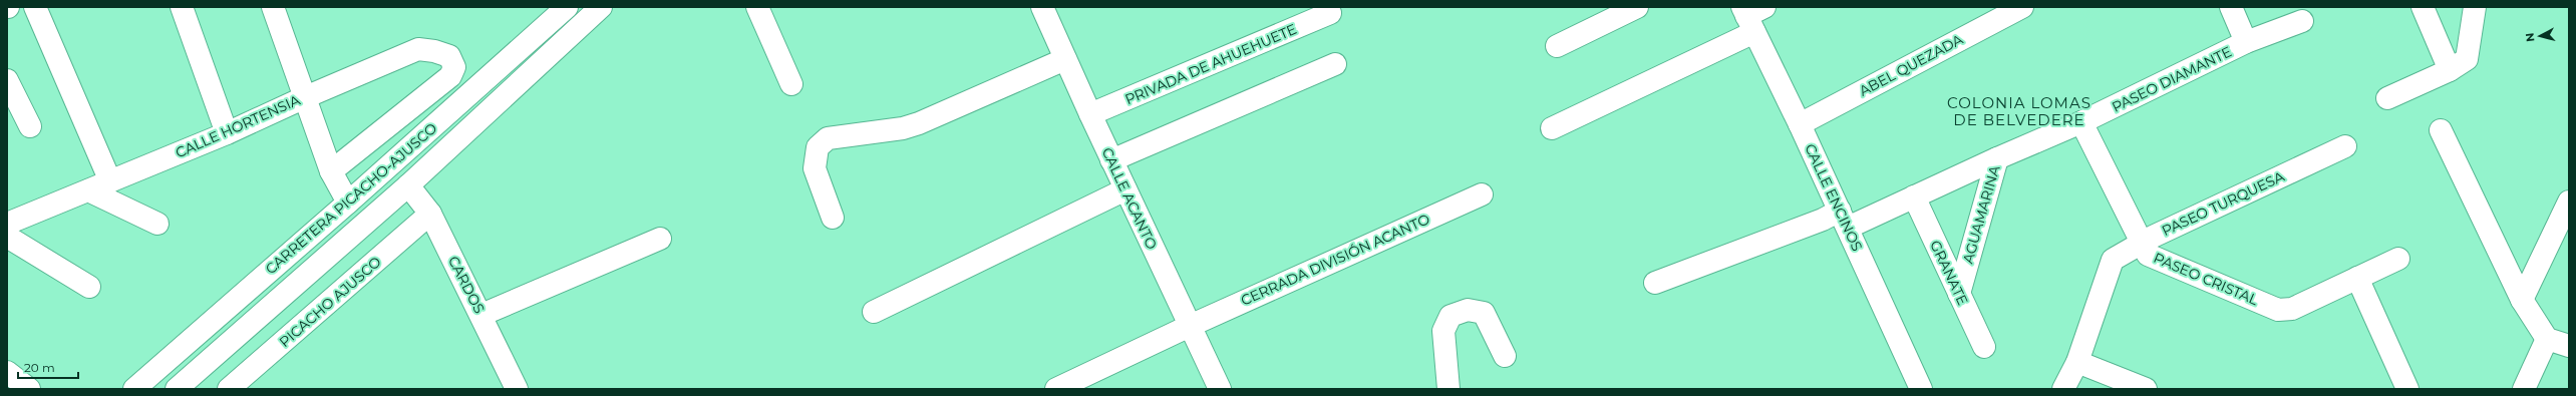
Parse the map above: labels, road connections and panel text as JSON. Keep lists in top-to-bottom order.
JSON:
{
  "streets": {
    "street": [
      "PRIVADA DE AHUEHUETE",
      "ABEL QUEZADA",
      "PASEO DIAMANTE",
      "CALLE HORTENSIA",
      "CALLE ENCINOS",
      "CARRETERA PICACHO-AJUSCO",
      "CALLE ACANTO",
      "PASEO TURQUESA",
      "AGUAMARINA",
      "CERRADA DIVISIÓN ACANTO",
      "GRANATE",
      "PASEO CRISTAL",
      "CARDOS",
      "PICACHO AJUSCO"
    ]
  },
  "crossings": [
    ["PRIVADA DE AHUEHUETE", "CALLE ACANTO"],
    ["ABEL QUEZADA", "CALLE ENCINOS"],
    ["PASEO DIAMANTE", "CALLE ENCINOS"],
    ["PASEO DIAMANTE", "AGUAMARINA"],
    ["PASEO DIAMANTE", "GRANATE"],
    ["PASEO DIAMANTE", "PASEO CRISTAL"],
    ["CARRETERA PICACHO-AJUSCO", "CARDOS"],
    ["CALLE ACANTO", "CERRADA DIVISIÓN ACANTO"],
    ["PASEO TURQUESA", "PASEO CRISTAL"],
    ["AGUAMARINA", "GRANATE"],
    ["CARDOS", "PICACHO AJUSCO"]
  ],
  "districts": ["COLONIA LOMAS DE BELVEDERE"],
  "scale_bar": "20 m",
  "north": "left"
}
